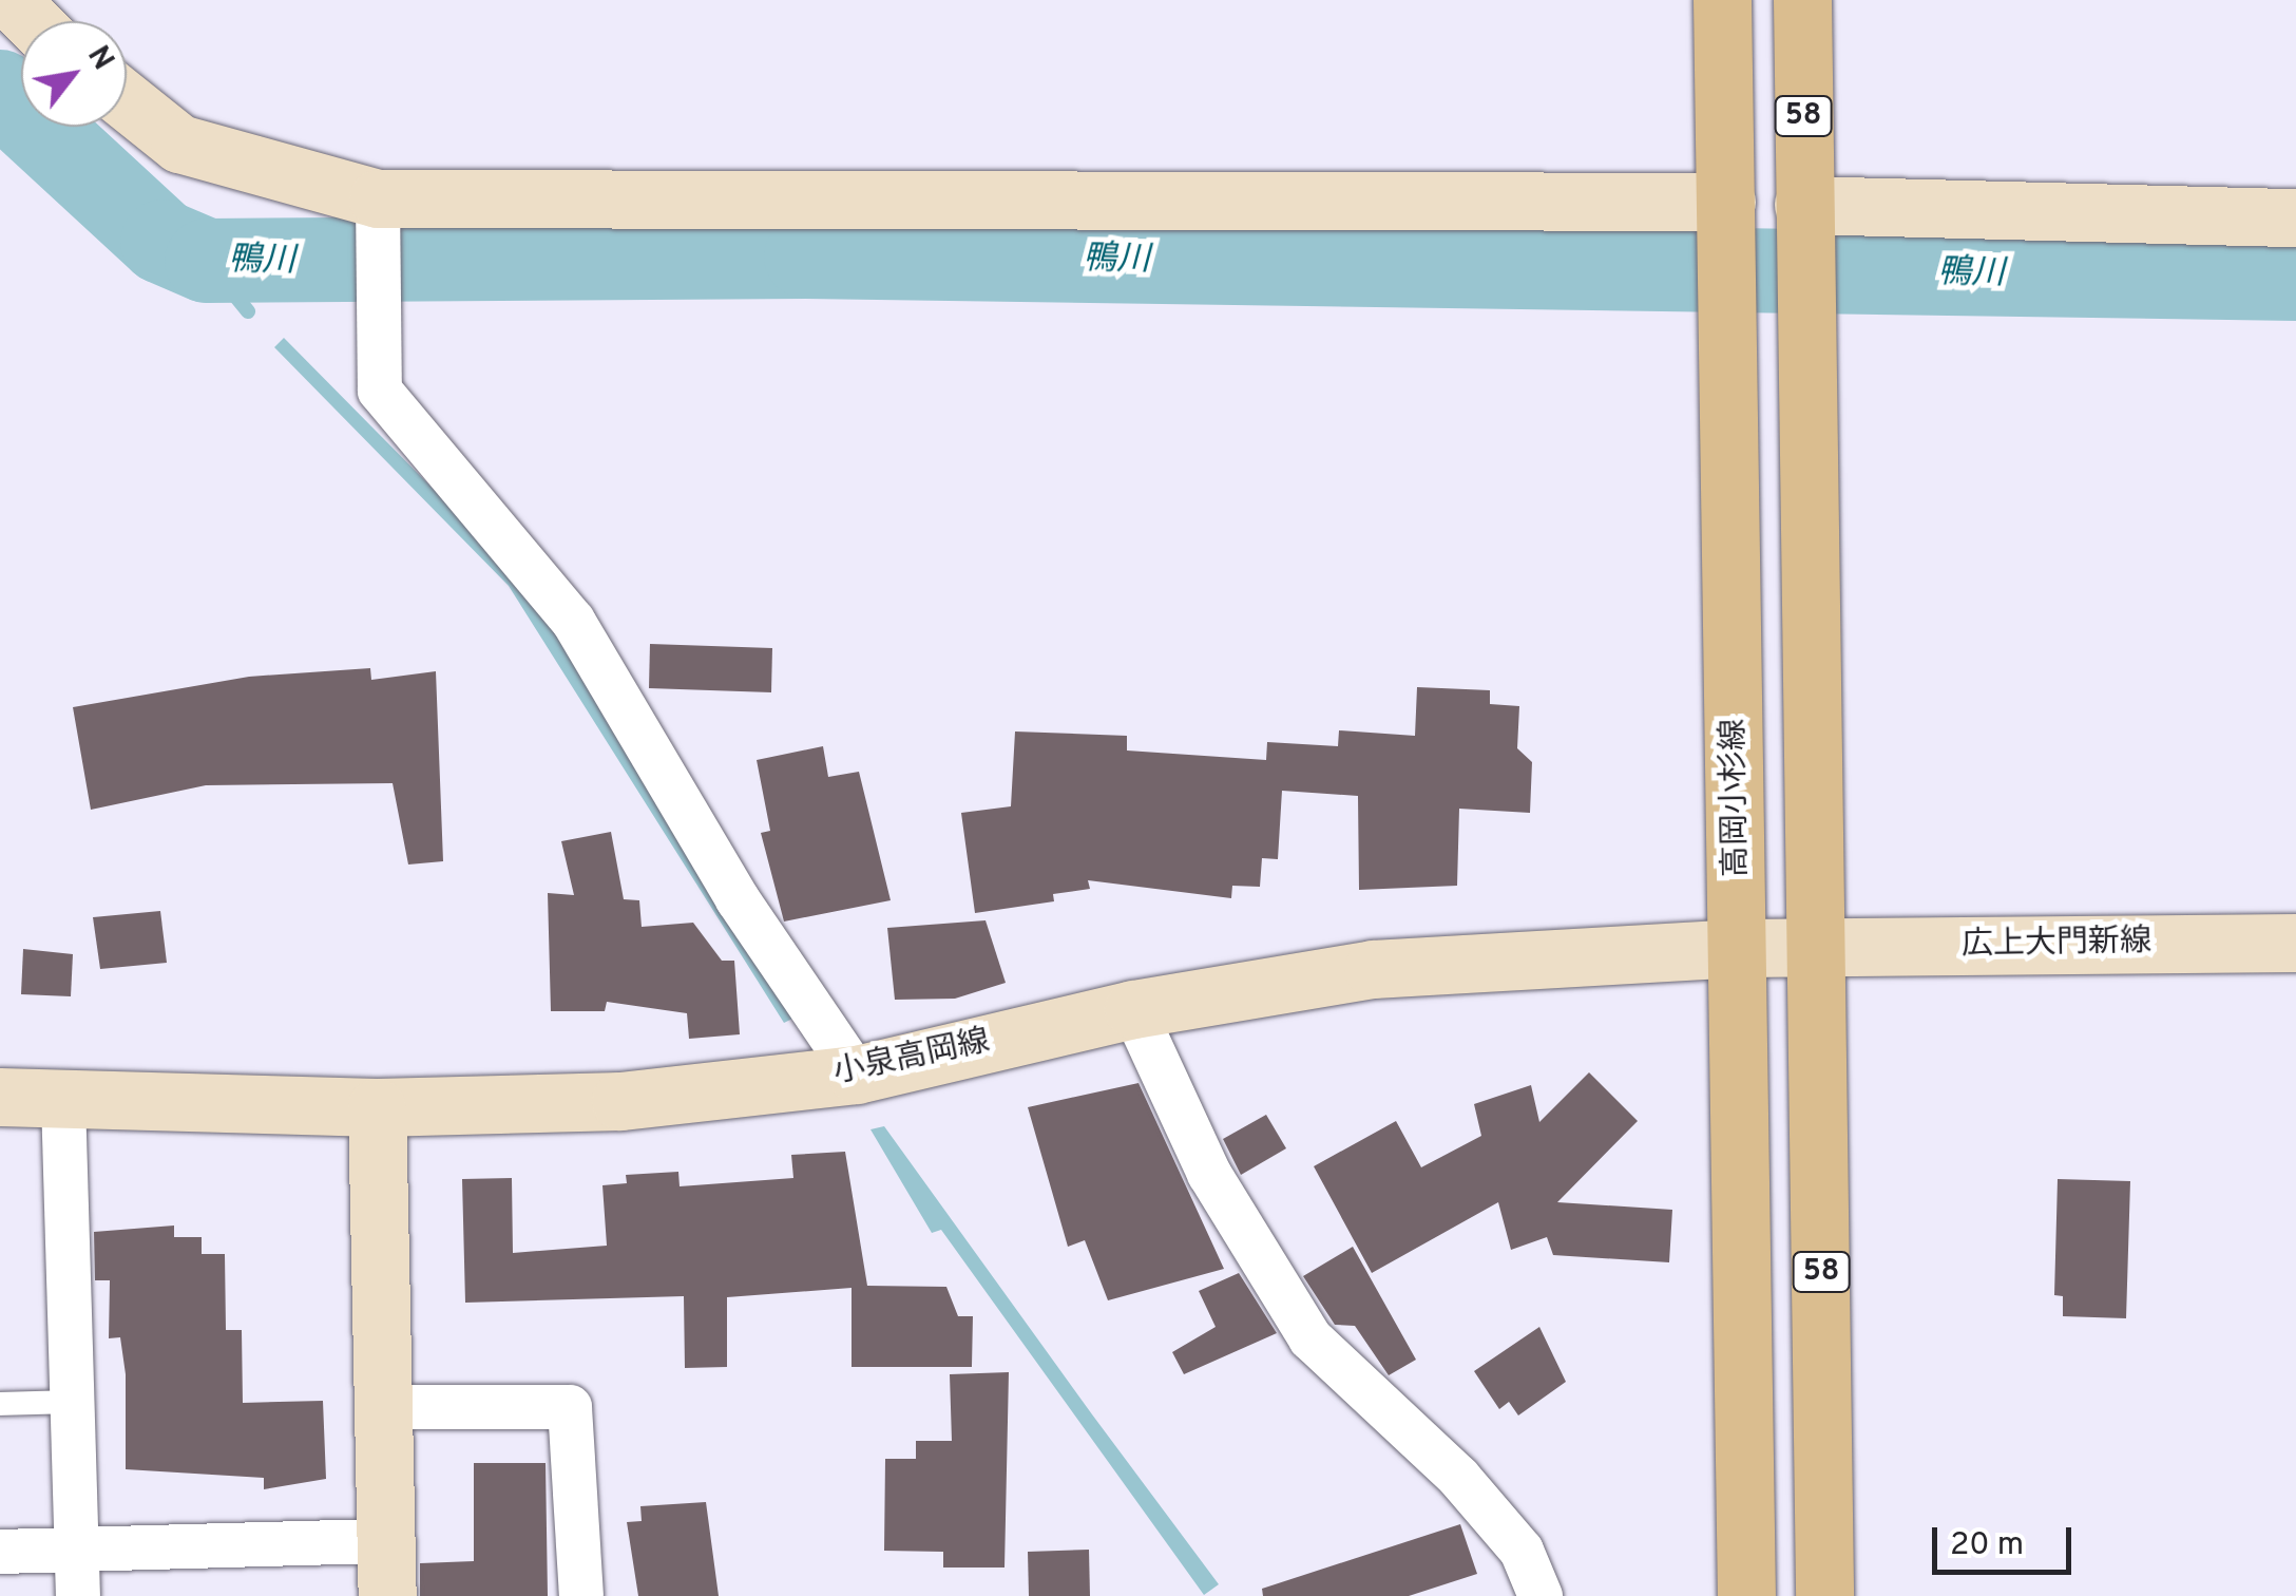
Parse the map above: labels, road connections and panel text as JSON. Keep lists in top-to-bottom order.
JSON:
{
  "streets": {
    "main road": ["58", "高岡小杉線"],
    "street": ["広上大門新線", "小泉高岡線"]
  },
  "crossings": [
    ["58", "広上大門新線"],
    ["58", "小泉高岡線"],
    ["高岡小杉線", "小泉高岡線"],
    ["広上大門新線", "小泉高岡線"]
  ],
  "water": ["鴨川"],
  "scale_bar": "20 m",
  "north": "top right"
}
